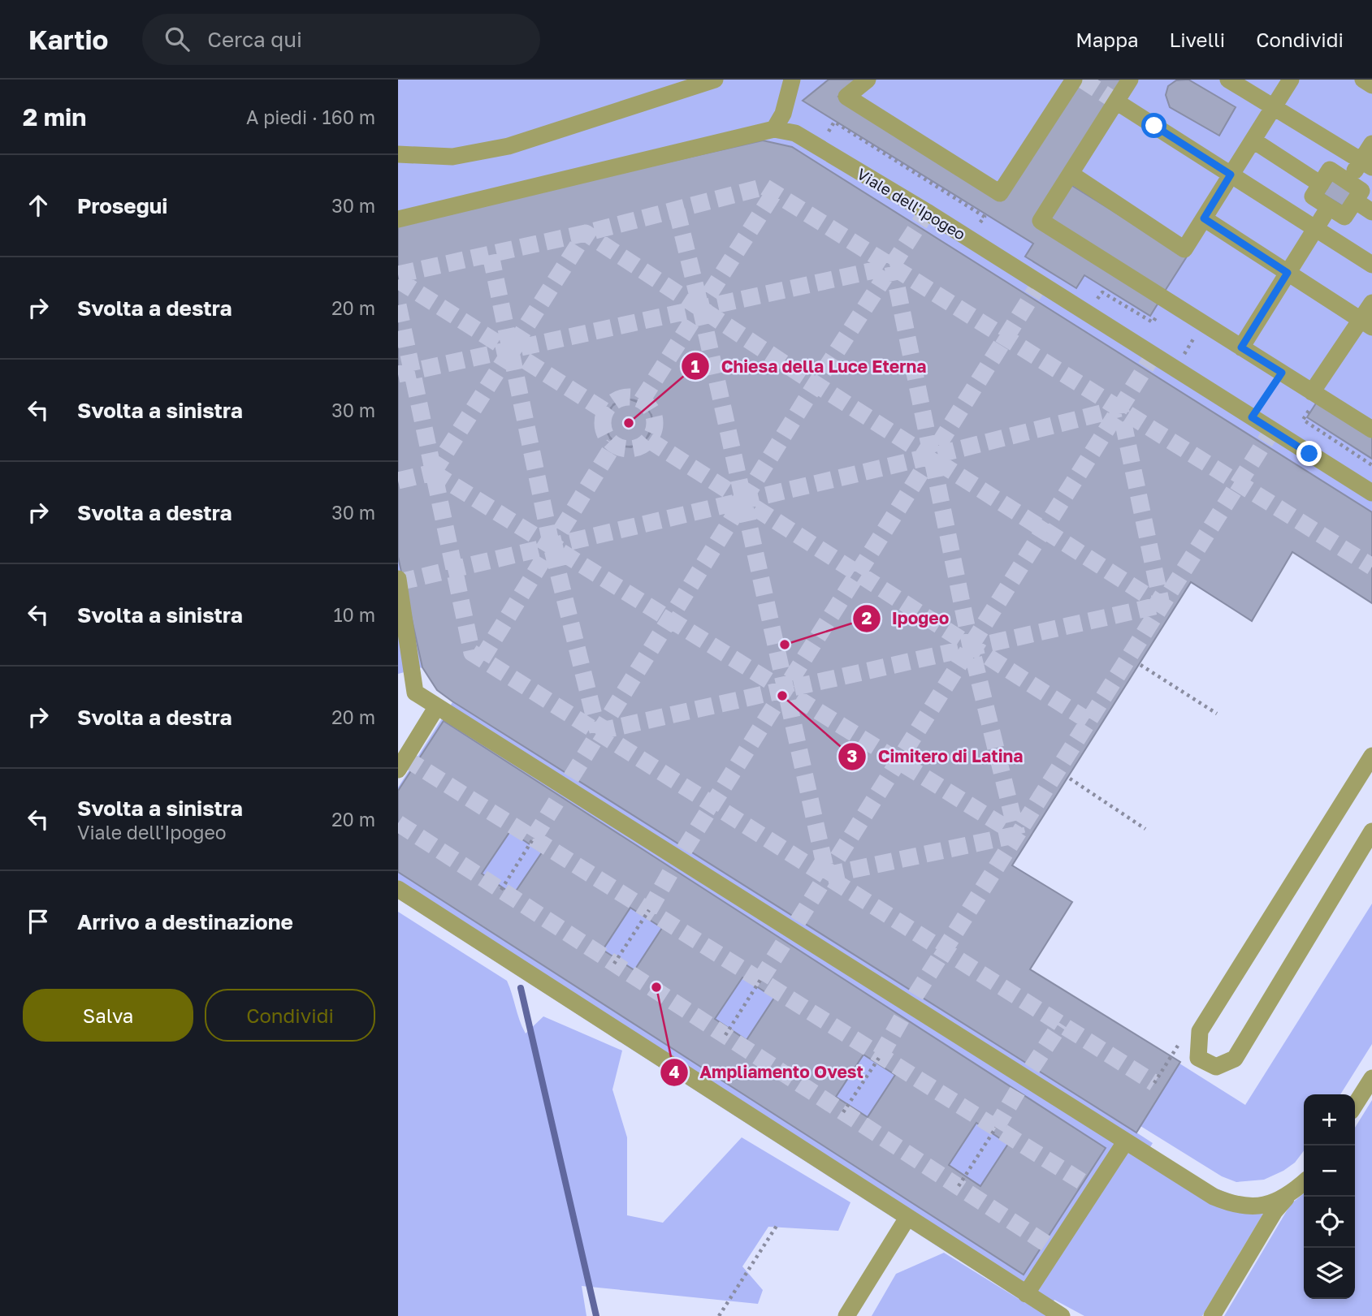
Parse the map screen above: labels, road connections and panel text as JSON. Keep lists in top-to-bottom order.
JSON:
{
  "streets": {
    "lane": ["Viale dell'Ipogeo"]
  },
  "places": [
    "Chiesa della Luce Eterna",
    "Ipogeo",
    "Cimitero di Latina",
    "Ampliamento Ovest"
  ],
  "page": {
    "header": "Kartio",
    "search": "Cerca qui",
    "nav": ["Mappa", "Livelli", "Condividi"],
    "heading": ["2 min", "A piedi · 160 m"],
    "list": [
      ["Prosegui", "30 m"],
      ["Svolta a destra", "20 m"],
      ["Svolta a sinistra", "30 m"],
      ["Svolta a destra", "30 m"],
      ["Svolta a sinistra", "10 m"],
      ["Svolta a destra", "20 m"],
      ["Svolta a sinistra", "Viale dell'Ipogeo", "20 m"],
      "Arrivo a destinazione"
    ],
    "buttons": ["Salva", "Condividi"],
    "map_buttons": ["+", "−"]
  }
}
